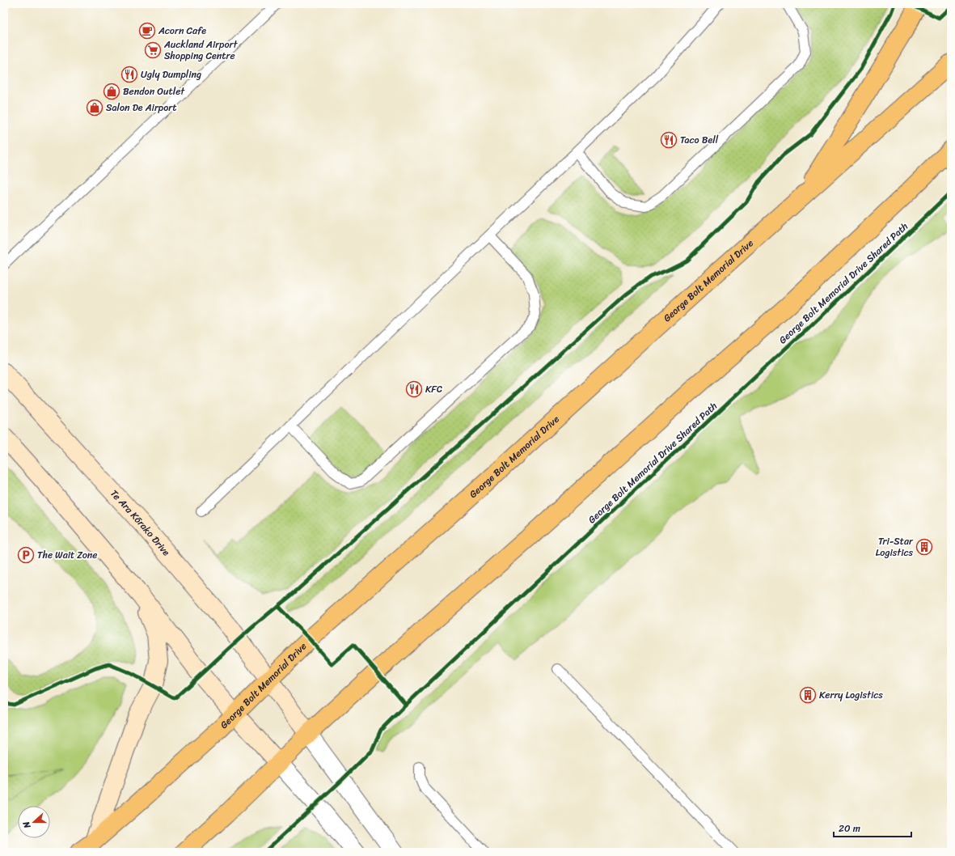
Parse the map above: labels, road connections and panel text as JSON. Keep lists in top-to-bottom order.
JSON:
{
  "streets": {
    "main road": ["George Bolt Memorial Drive"],
    "street": ["Te Ara Kōrako Drive"],
    "cycle path": ["George Bolt Memorial Drive Shared Path"]
  },
  "crossings": [
    ["George Bolt Memorial Drive", "Te Ara Kōrako Drive"]
  ],
  "places": {
    "cafe": ["Acorn Cafe"],
    "supermarket": ["Auckland Airport Shopping Centre"],
    "restaurant": ["Ugly Dumpling", "Taco Bell", "KFC"],
    "shop": ["Bendon Outlet", "Salon De Airport"],
    "building": ["Tri-Star Logistics", "Kerry Logistics"],
    "parking": ["The Wait Zone"]
  },
  "scale_bar": "20 m",
  "north": "left"
}
